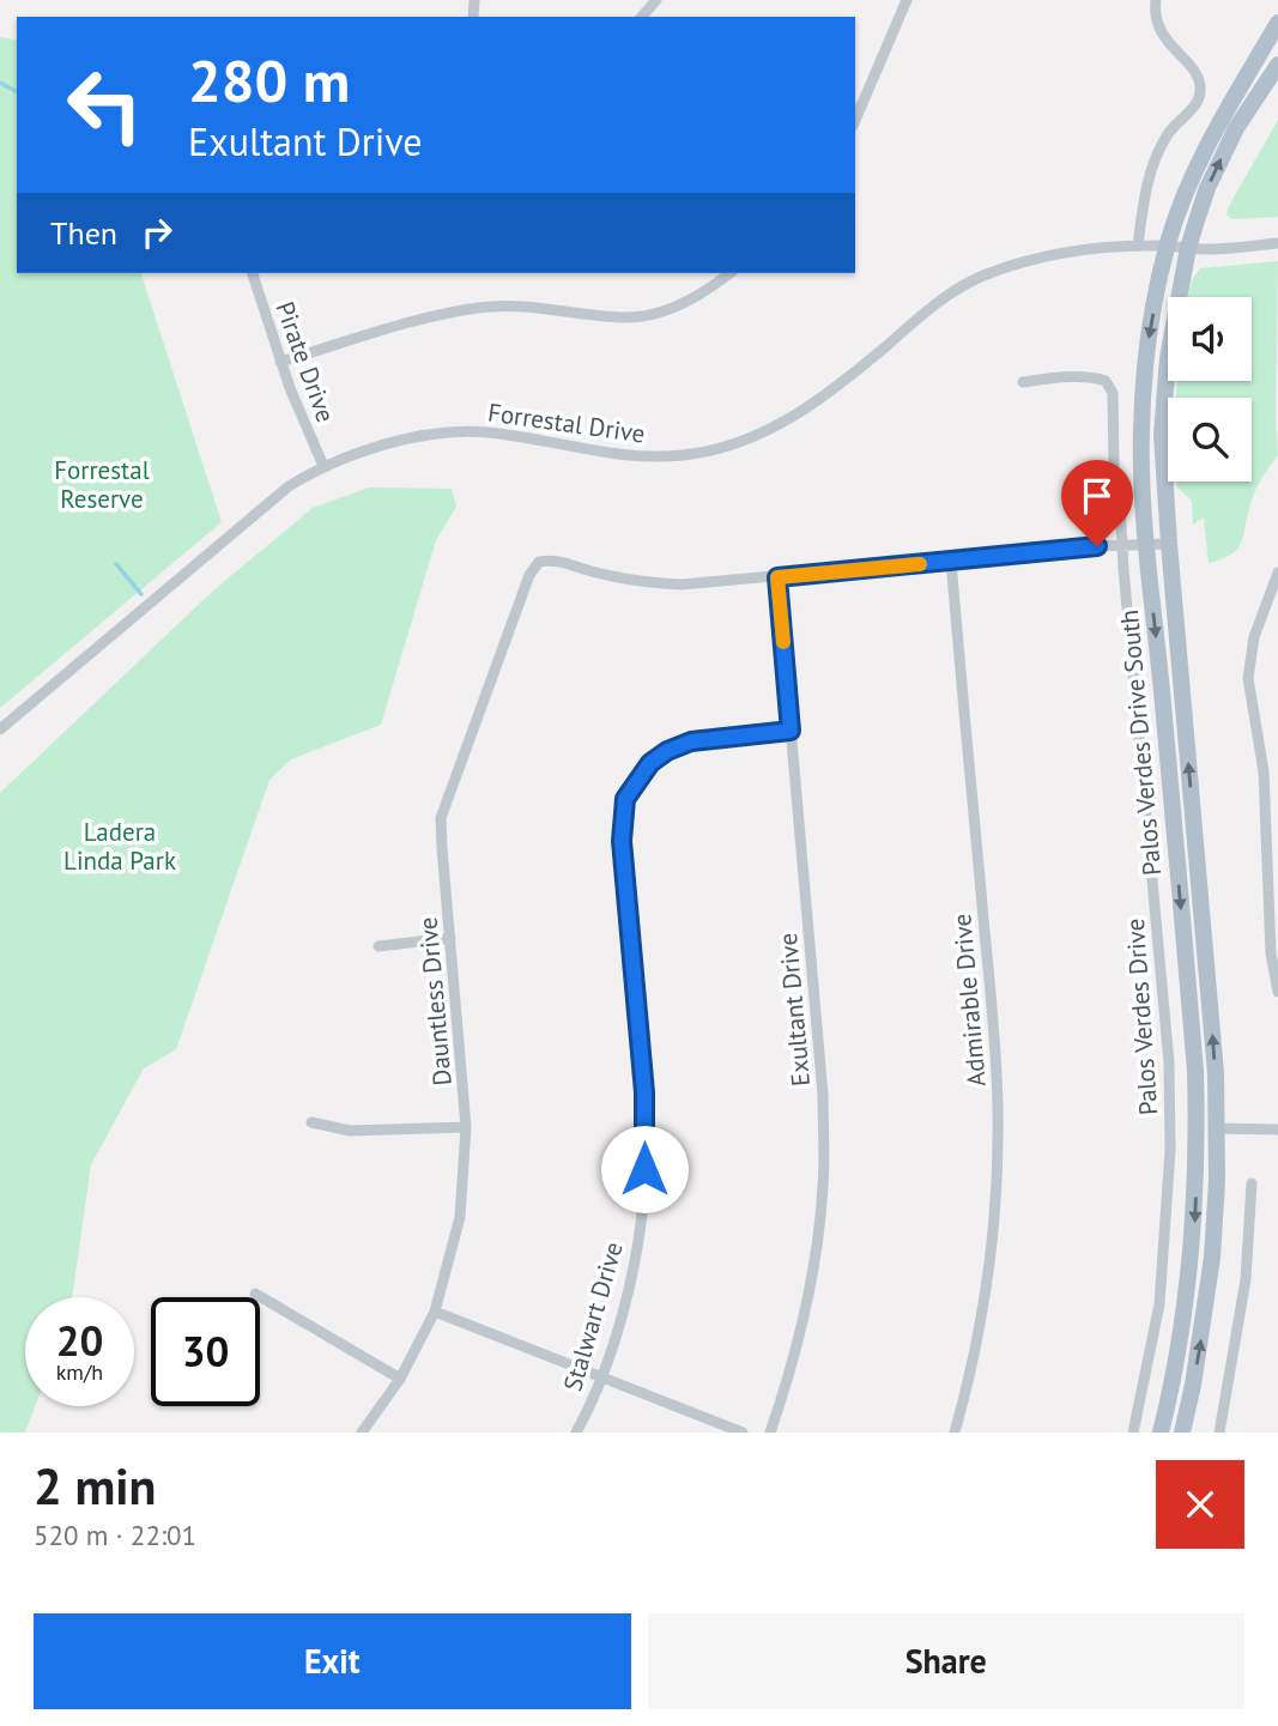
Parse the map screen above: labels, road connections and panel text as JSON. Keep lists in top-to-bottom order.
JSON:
{
  "streets": {
    "main road": ["Palos Verdes Drive South"],
    "street": [
      "Pirate Drive",
      "Forrestal Drive",
      "Admirable Drive",
      "Dauntless Drive",
      "Exultant Drive",
      "Palos Verdes Drive",
      "Stalwart Drive"
    ]
  },
  "crossings": [
    ["Pirate Drive", "Forrestal Drive"],
    ["Forrestal Drive", "Palos Verdes Drive South"],
    ["Dauntless Drive", "Exultant Drive"],
    ["Exultant Drive", "Stalwart Drive"]
  ],
  "parks": ["Forrestal Reserve", "Ladera Linda Park"],
  "page": {
    "turn": ["280 m", "Exultant Drive"],
    "then": "Then",
    "speed": "20 km/h",
    "limit": "30",
    "heading": ["2 min", "520 m · 22:01"],
    "buttons": ["Exit", "Share"]
  }
}
